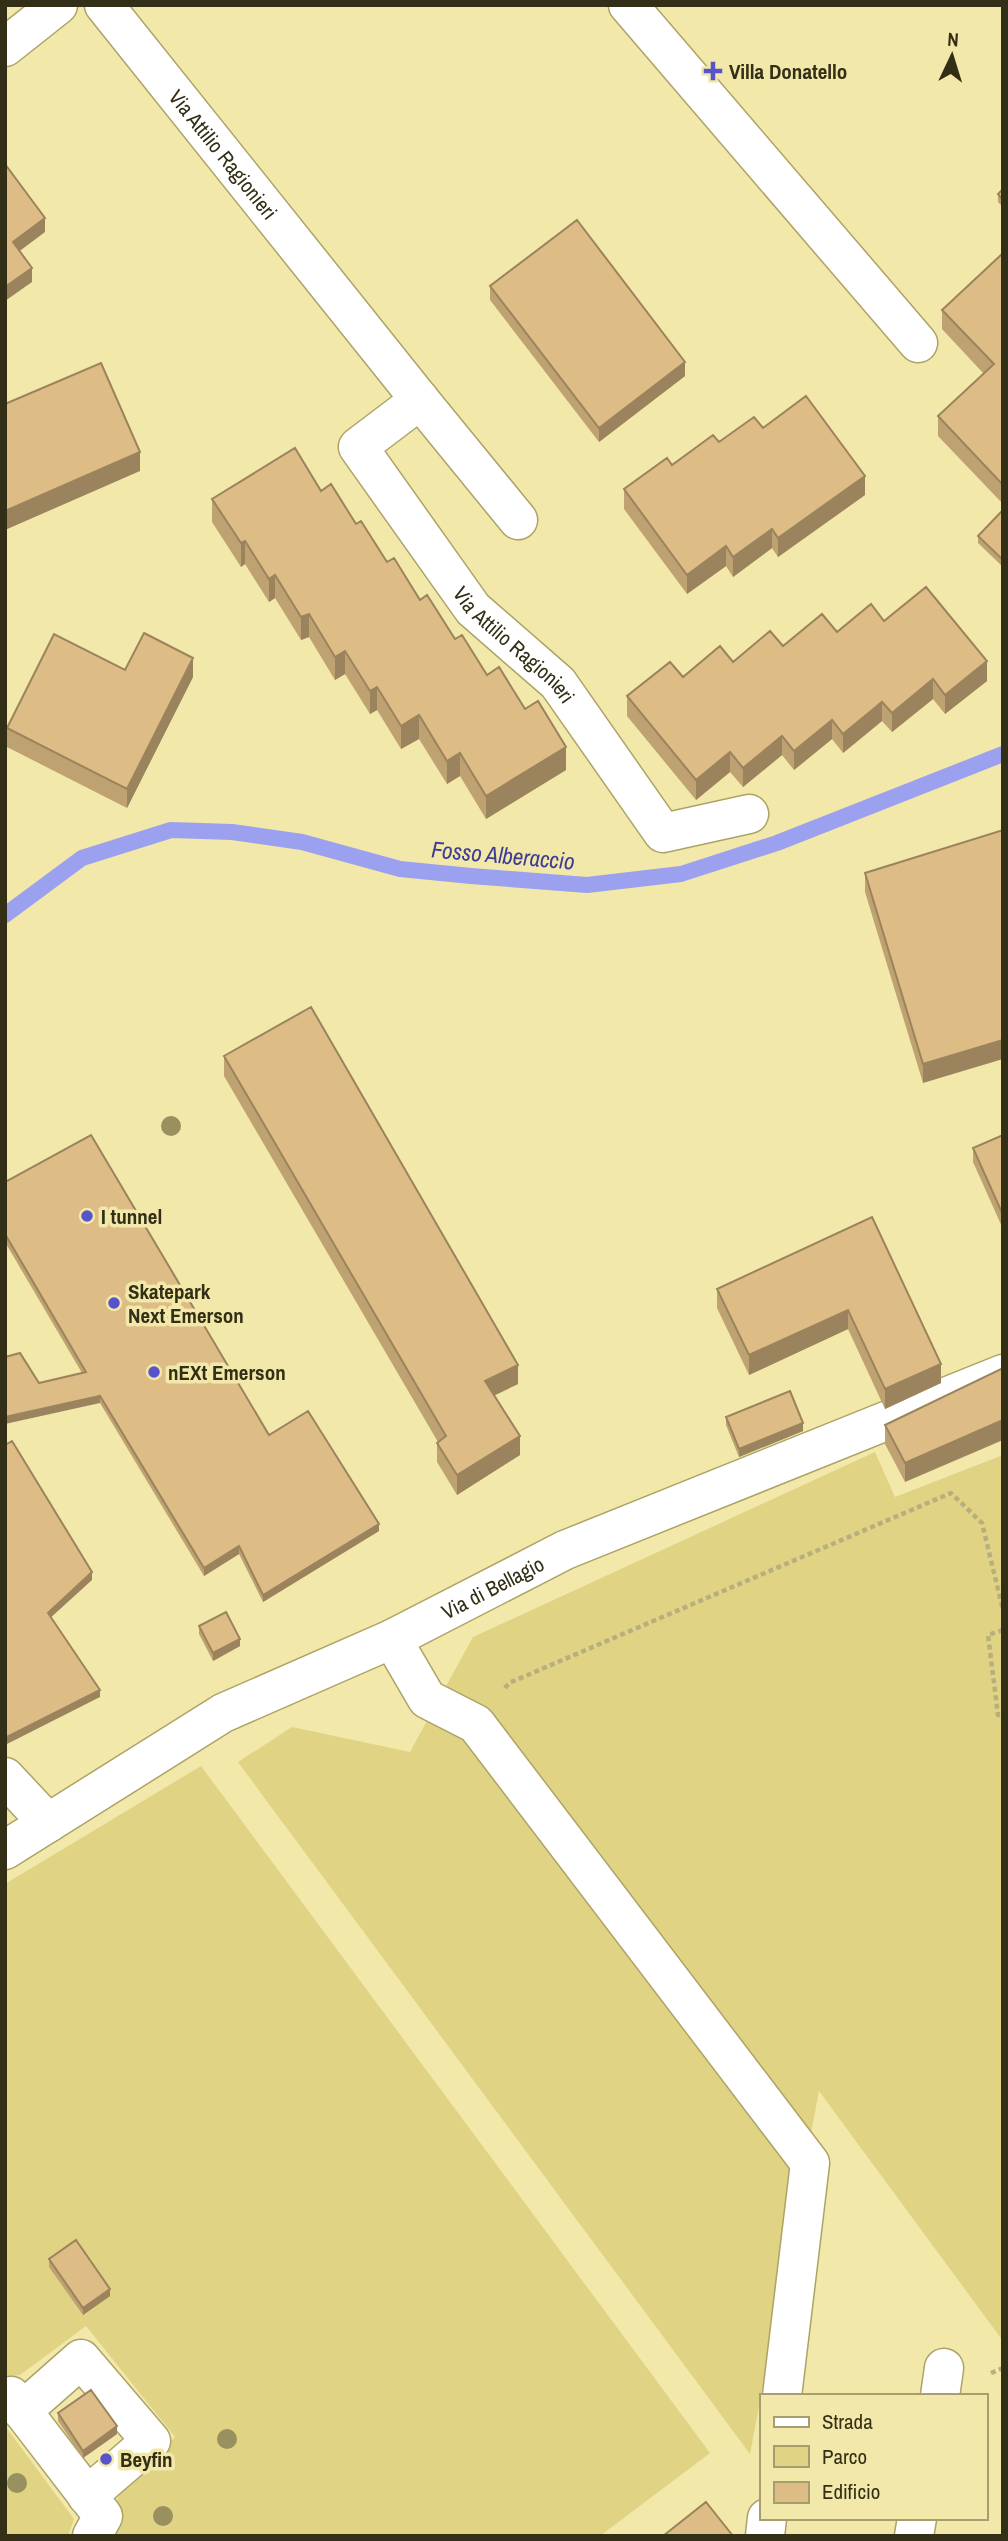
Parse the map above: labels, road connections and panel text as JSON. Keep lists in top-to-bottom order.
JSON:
{
  "streets": {
    "street": ["Via Attilio Ragionieri", "Via di Bellagio"]
  },
  "water": ["Fosso Alberaccio"],
  "places": {
    "health": ["Villa Donatello"],
    "other": [
      "I tunnel",
      "Skatepark Next Emerson",
      "nEXt Emerson",
      "Beyfin"
    ]
  },
  "legend": ["Strada", "Parco", "Edificio"],
  "north": "top"
}
